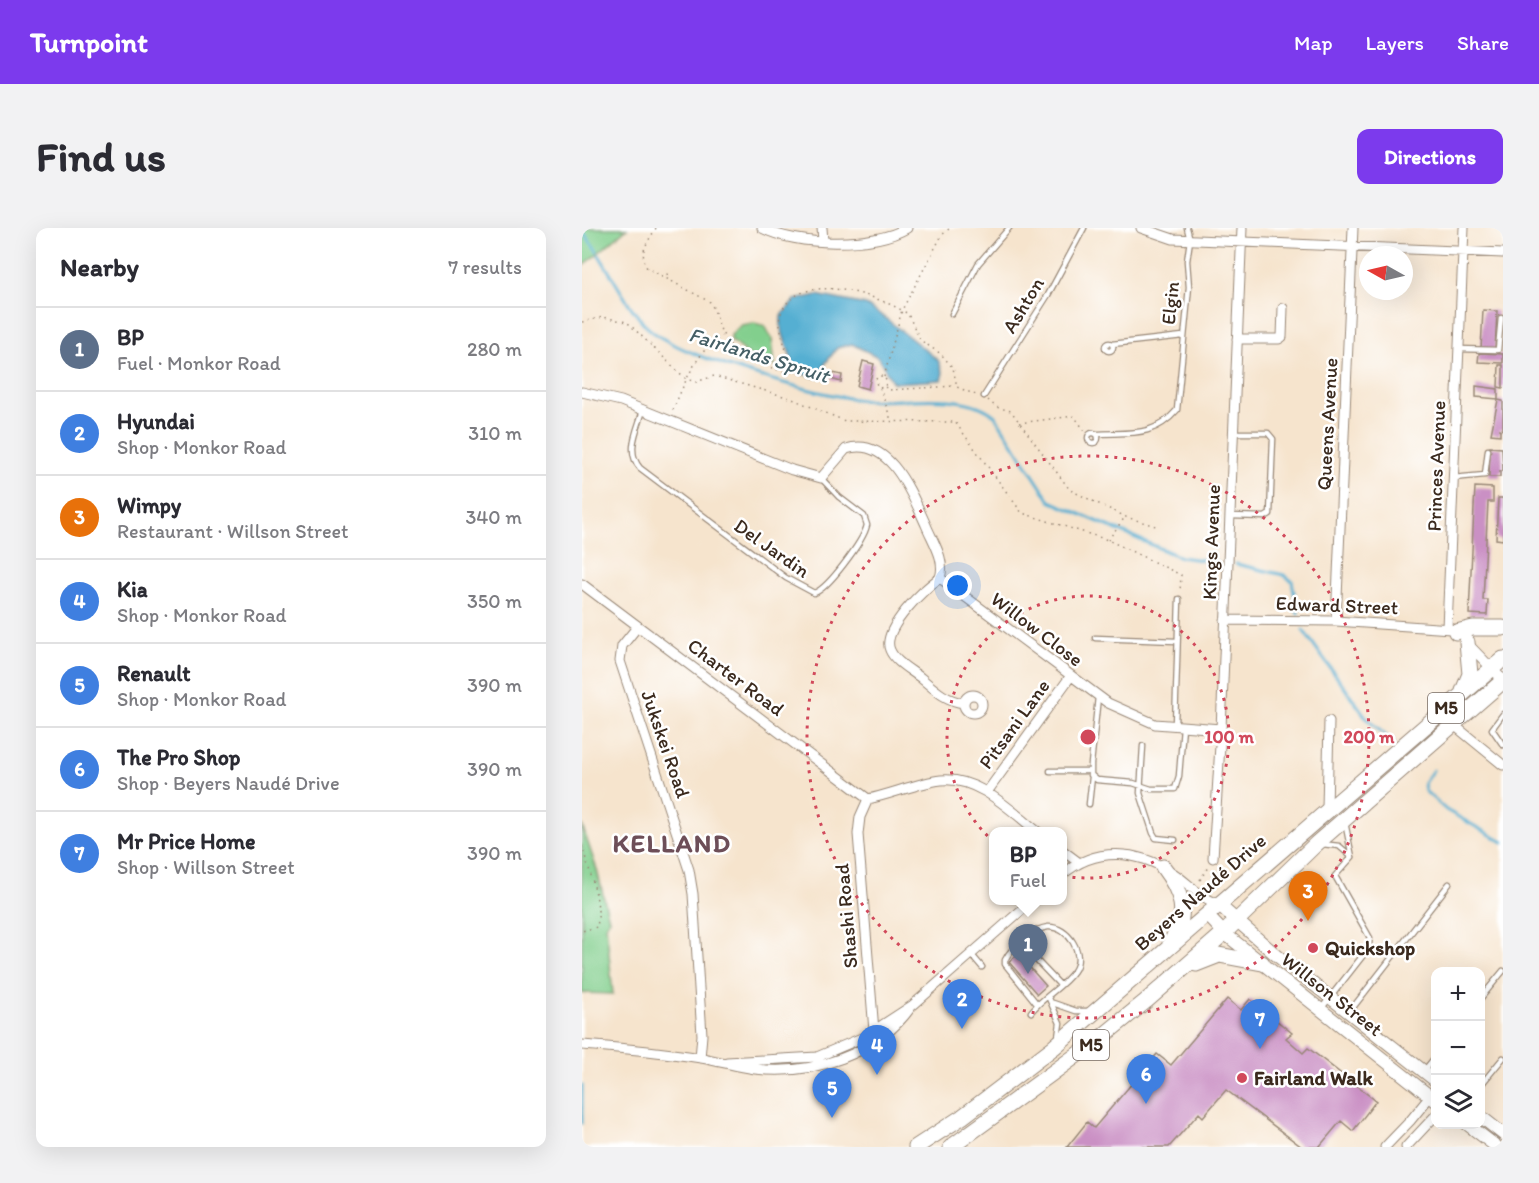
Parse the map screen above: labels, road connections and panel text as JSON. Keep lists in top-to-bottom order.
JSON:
{
  "streets": {
    "main road": ["M5", "Beyers Naudé Drive"],
    "street": [
      "Queens Avenue",
      "Princes Avenue",
      "Kings Avenue",
      "Edward Street",
      "Willow Close",
      "Charter Road",
      "Pitsani Lane",
      "Jukskei Road",
      "Shashi Road",
      "Willson Street"
    ],
    "lane": ["Elgin", "Ashton", "Del Jardin"]
  },
  "crossings": [
    ["Queens Avenue", "Edward Street"],
    ["Princes Avenue", "Edward Street"],
    ["Kings Avenue", "Edward Street"],
    ["Kings Avenue", "Willow Close"],
    ["Willow Close", "Pitsani Lane"],
    ["Charter Road", "Jukskei Road"],
    ["Charter Road", "Shashi Road"],
    ["M5", "Beyers Naudé Drive"],
    ["M5", "Willson Street"],
    ["Beyers Naudé Drive", "Willson Street"]
  ],
  "districts": ["KELLAND"],
  "water": ["Fairlands Spruit"],
  "places": ["Quickshop", "Fairland Walk"],
  "north": "left",
  "page": {
    "header": "Turnpoint",
    "nav": ["Map", "Layers", "Share"],
    "buttons": "Directions",
    "title": "Find us",
    "heading": ["Nearby", "7 results"],
    "list": [
      {
        "mark": "1",
        "name": "BP",
        "note": "Fuel · Monkor Road",
        "value": "280 m"
      },
      {
        "mark": "2",
        "name": "Hyundai",
        "note": "Shop · Monkor Road",
        "value": "310 m"
      },
      {
        "mark": "3",
        "name": "Wimpy",
        "note": "Restaurant · Willson Street",
        "value": "340 m"
      },
      {
        "mark": "4",
        "name": "Kia",
        "note": "Shop · Monkor Road",
        "value": "350 m"
      },
      {
        "mark": "5",
        "name": "Renault",
        "note": "Shop · Monkor Road",
        "value": "390 m"
      },
      {
        "mark": "6",
        "name": "The Pro Shop",
        "note": "Shop · Beyers Naudé Drive",
        "value": "390 m"
      },
      {
        "mark": "7",
        "name": "Mr Price Home",
        "note": "Shop · Willson Street",
        "value": "390 m"
      }
    ],
    "popup": ["BP", "Fuel"],
    "pins": [
      "3",
      "1",
      "2",
      "7",
      "4",
      "6",
      "5"
    ],
    "map_buttons": ["+", "−"]
  },
  "rings": ["100 m", "200 m"]
}
